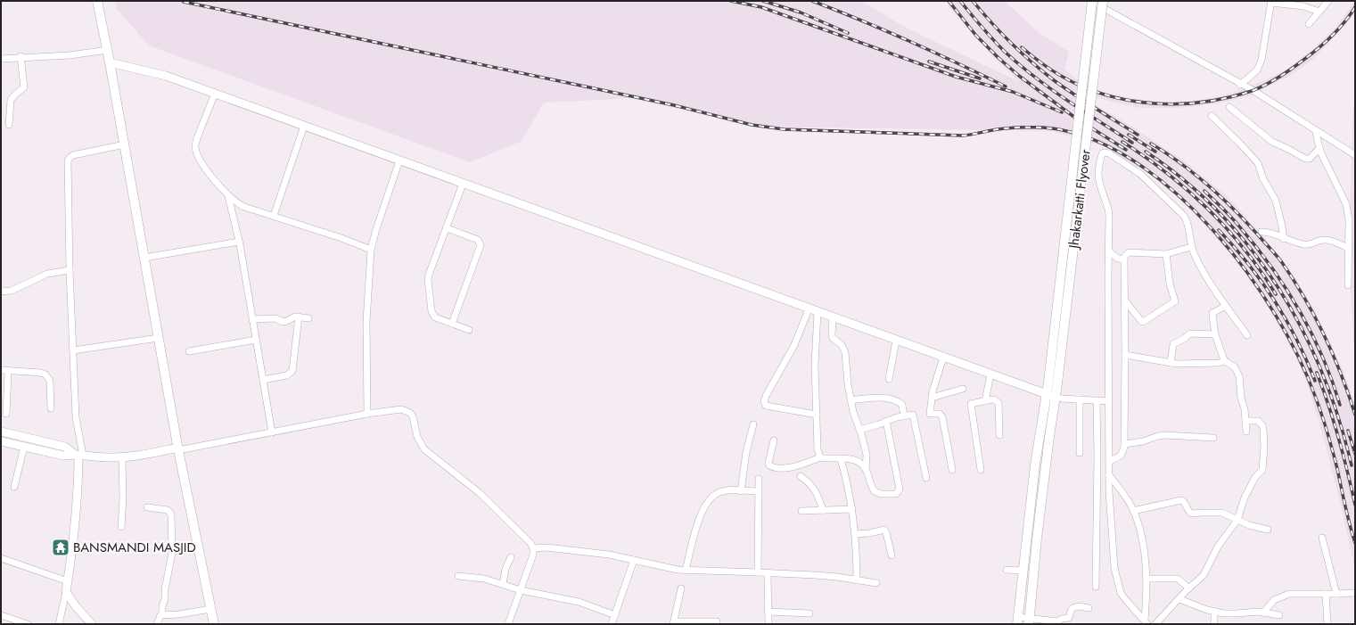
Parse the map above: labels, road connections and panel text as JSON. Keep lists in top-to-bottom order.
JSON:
{
  "streets": {
    "main road": ["Jhakarkatti Flyover"]
  },
  "places": {
    "temple": ["BANSMANDI MASJID"]
  }
}
